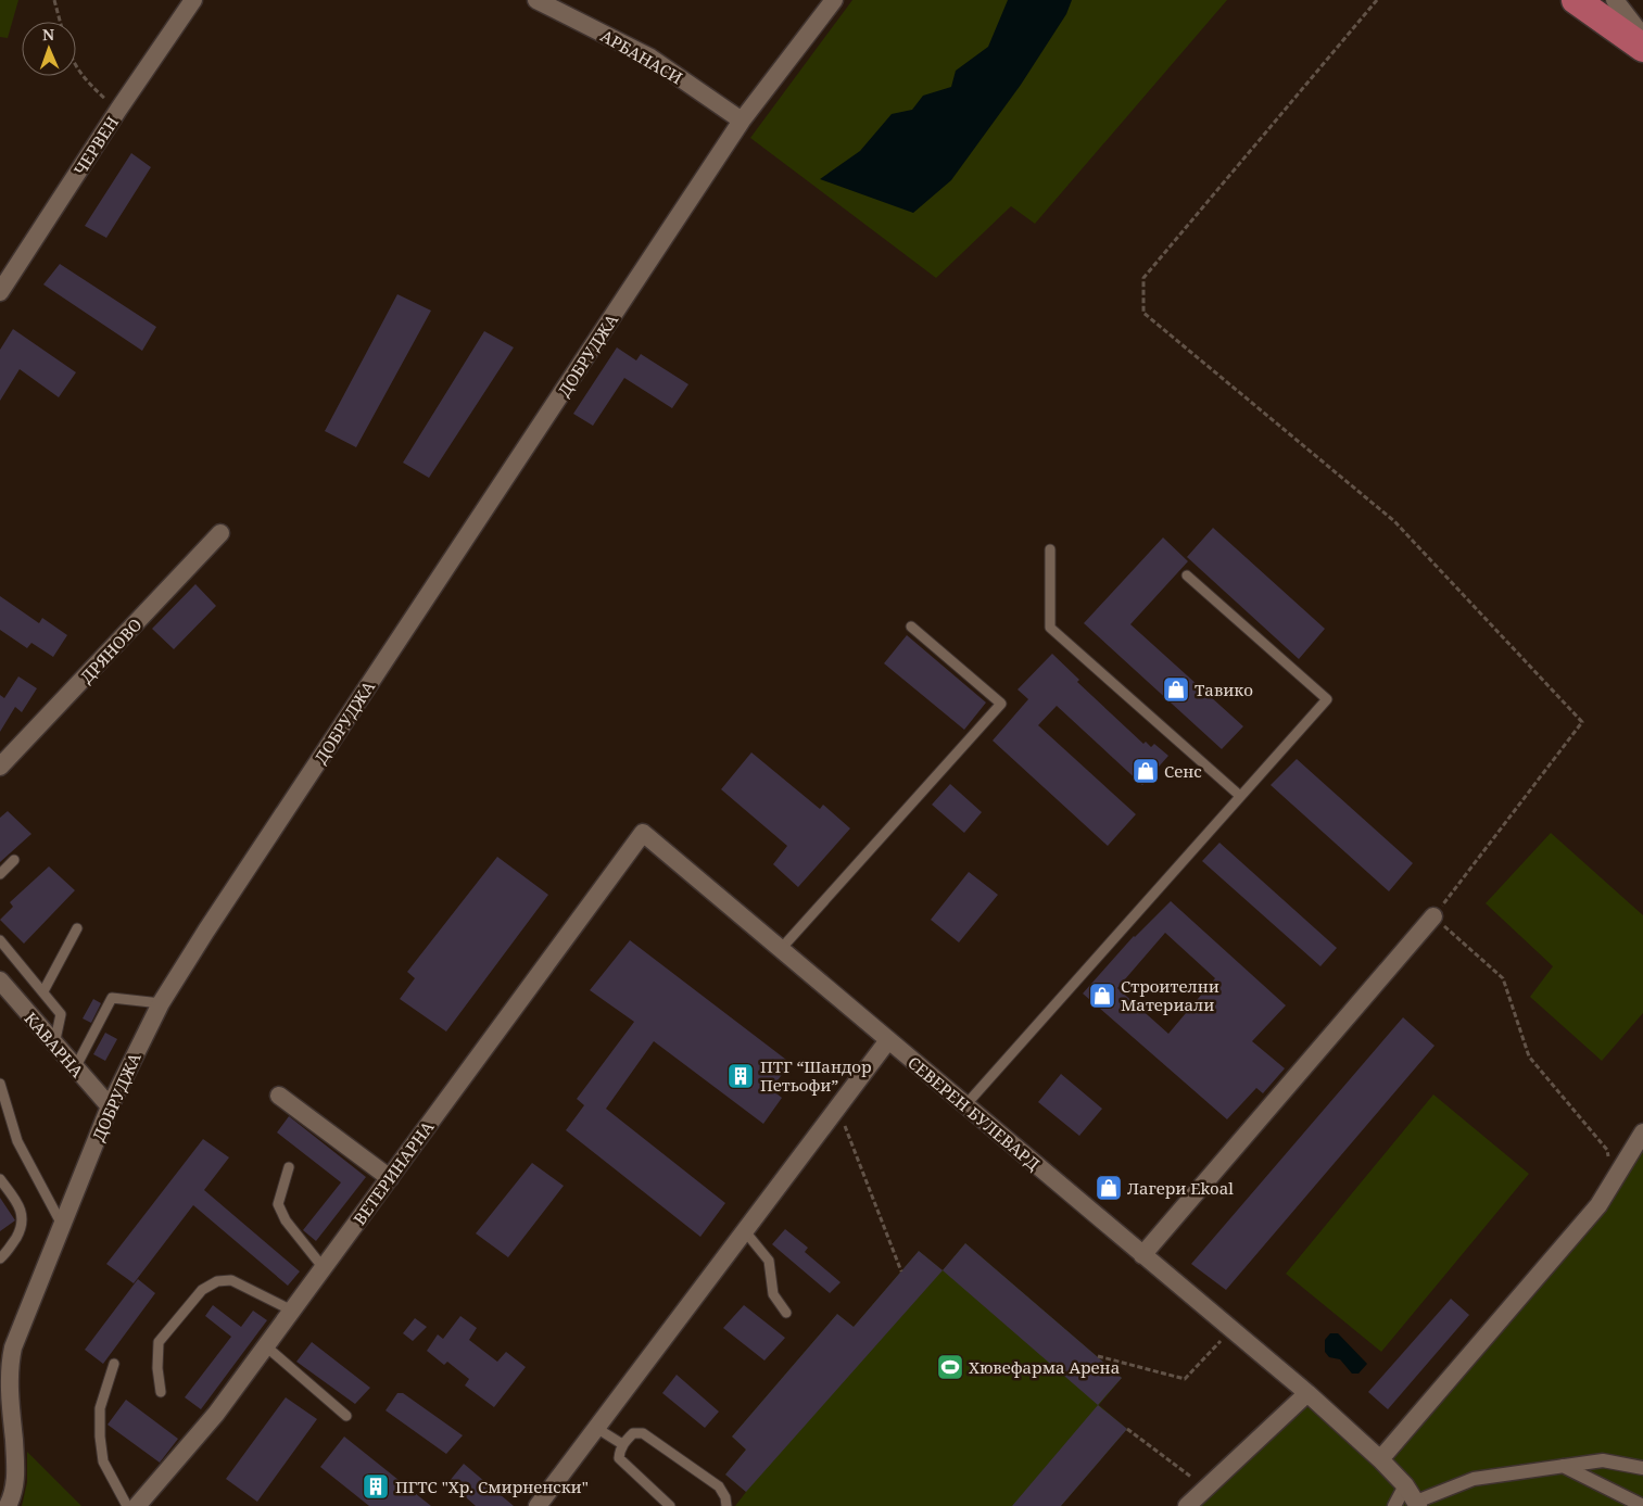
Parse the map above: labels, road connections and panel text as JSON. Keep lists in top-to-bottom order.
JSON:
{
  "streets": {
    "street": [
      "АРБАНАСИ",
      "ЧЕРВЕН",
      "ДОБРУДЖА",
      "ДРЯНОВО",
      "КАВАРНА",
      "СЕВЕРЕН БУЛЕВАРД",
      "ВЕТЕРИНАРНА"
    ]
  },
  "crossings": [
    ["АРБАНАСИ", "ДОБРУДЖА"],
    ["ДОБРУДЖА", "КАВАРНА"],
    ["СЕВЕРЕН БУЛЕВАРД", "ВЕТЕРИНАРНА"]
  ],
  "places": {
    "shop": [
      "Тавико",
      "Сенс",
      "Строителни Материали",
      "Лагери Ekoal"
    ],
    "building": ["ПТГ “Шандор Петьофи”", "ПГТС \"Хр. Смирненски\""],
    "sports": ["Хювефарма Арена"]
  },
  "north": "top"
}
